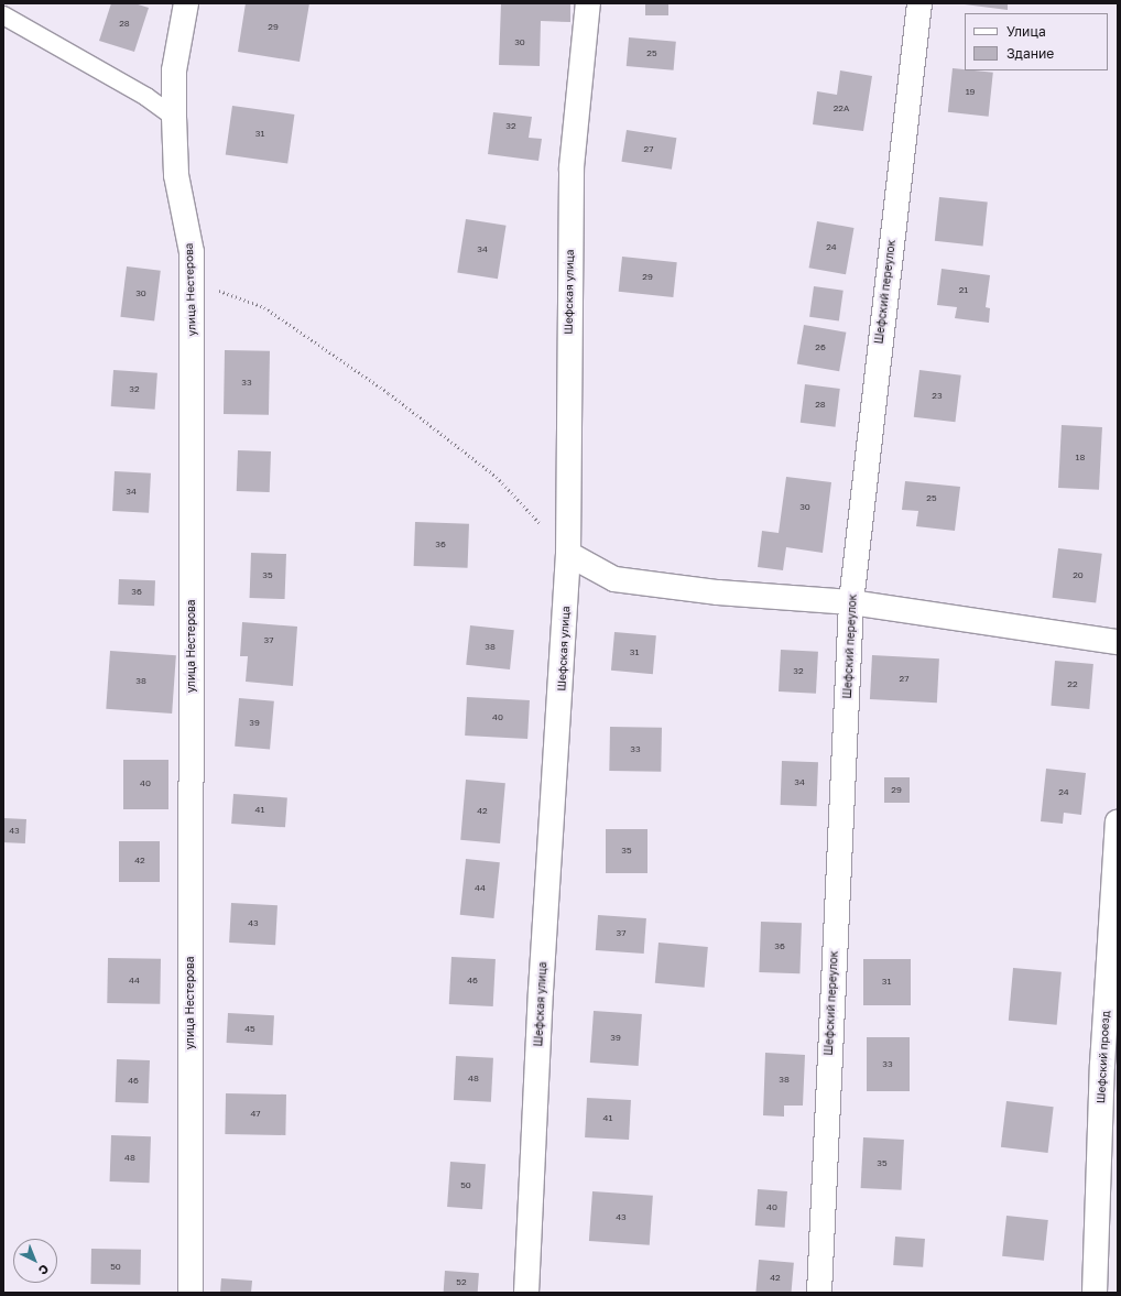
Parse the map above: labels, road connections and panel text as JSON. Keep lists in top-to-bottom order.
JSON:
{
  "streets": {
    "street": [
      "улица Нестерова",
      "Шефская улица",
      "Шефский переулок",
      "Шефский проезд"
    ]
  },
  "house_numbers": [
    "28",
    "29",
    "30",
    "25",
    "19",
    "22А",
    "32",
    "31",
    "27",
    "24",
    "34",
    "29",
    "21",
    "30",
    "26",
    "33",
    "32",
    "23",
    "28",
    "18",
    "34",
    "25",
    "30",
    "36",
    "35",
    "20",
    "36",
    "37",
    "38",
    "31",
    "32",
    "27",
    "38",
    "22",
    "40",
    "39",
    "33",
    "34",
    "40",
    "29",
    "24",
    "41",
    "42",
    "43",
    "35",
    "42",
    "44",
    "43",
    "37",
    "36",
    "44",
    "46",
    "31",
    "45",
    "39",
    "33",
    "48",
    "38",
    "46",
    "47",
    "41",
    "48",
    "35",
    "50",
    "40",
    "43",
    "50",
    "42",
    "52"
  ],
  "legend": ["Улица", "Здание"],
  "north": "bottom right"
}
